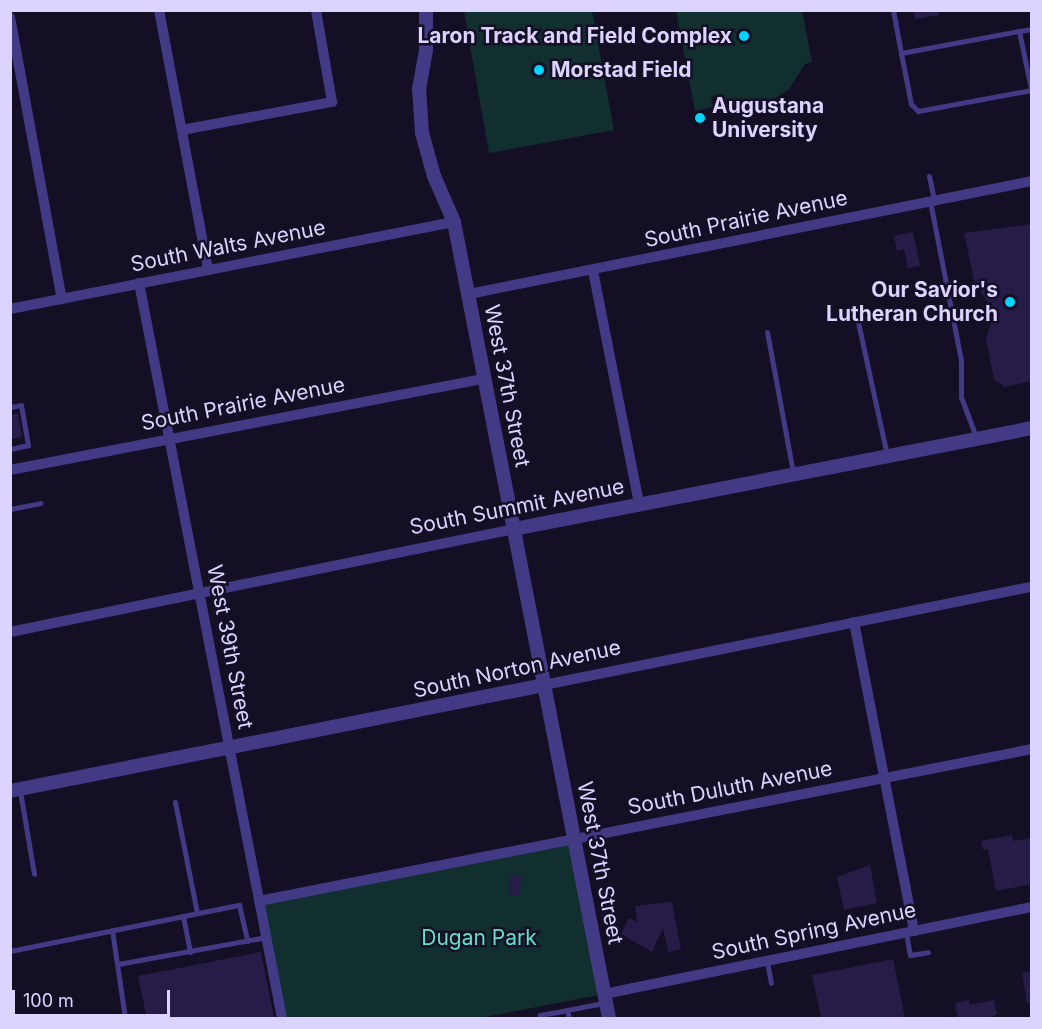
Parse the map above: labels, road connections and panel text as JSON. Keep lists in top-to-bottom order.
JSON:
{
  "streets": {
    "street": [
      "South Prairie Avenue",
      "South Walts Avenue",
      "West 37th Street",
      "South Summit Avenue",
      "West 39th Street",
      "South Norton Avenue",
      "South Duluth Avenue",
      "South Spring Avenue"
    ]
  },
  "crossings": [
    ["South Prairie Avenue", "West 37th Street"],
    ["South Prairie Avenue", "West 39th Street"],
    ["South Walts Avenue", "West 37th Street"],
    ["South Walts Avenue", "West 39th Street"],
    ["West 37th Street", "South Summit Avenue"],
    ["West 37th Street", "South Norton Avenue"],
    ["West 37th Street", "South Duluth Avenue"],
    ["West 37th Street", "South Spring Avenue"],
    ["South Summit Avenue", "West 39th Street"],
    ["West 39th Street", "South Norton Avenue"],
    ["West 39th Street", "South Duluth Avenue"]
  ],
  "parks": ["Dugan Park"],
  "places": [
    "Laron Track and Field Complex",
    "Morstad Field",
    "Augustana University",
    "Our Savior's Lutheran Church"
  ],
  "scale_bar": "100 m"
}
